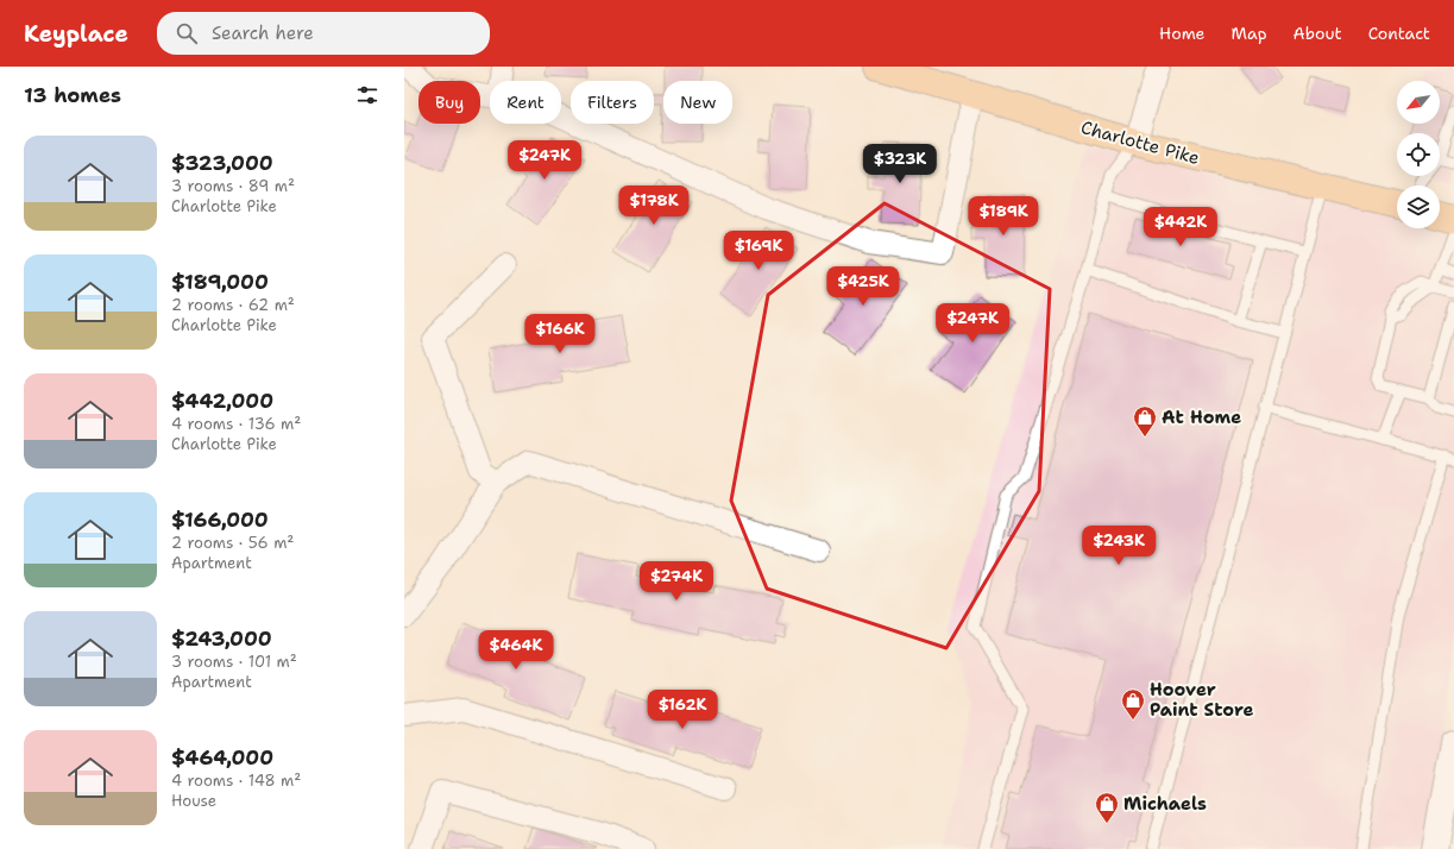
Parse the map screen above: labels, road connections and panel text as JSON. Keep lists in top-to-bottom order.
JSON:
{
  "streets": {
    "main road": ["Charlotte Pike"]
  },
  "places": {
    "shop": ["At Home", "Hoover Paint Store", "Michaels"]
  },
  "north": "bottom left",
  "page": {
    "header": "Keyplace",
    "search": "Search here",
    "nav": [
      "Home",
      "Map",
      "About",
      "Contact"
    ],
    "heading": "13 homes",
    "chip": [
      "Buy",
      "Rent",
      "Filters",
      "New"
    ],
    "list": [
      {
        "name": "$323,000",
        "note": "3 rooms · 89 m² · Charlotte Pike"
      },
      {
        "name": "$189,000",
        "note": "2 rooms · 62 m² · Charlotte Pike"
      },
      {
        "name": "$442,000",
        "note": "4 rooms · 136 m² · Charlotte Pike"
      },
      {
        "name": "$166,000",
        "note": "2 rooms · 56 m² · Apartment"
      },
      {
        "name": "$243,000",
        "note": "3 rooms · 101 m² · Apartment"
      },
      {
        "name": "$464,000",
        "note": "4 rooms · 148 m² · House"
      }
    ],
    "price": [
      "$247K",
      "$323K",
      "$178K",
      "$189K",
      "$442K",
      "$169K",
      "$425K",
      "$247K",
      "$166K",
      "$243K",
      "$274K",
      "$464K",
      "$162K"
    ]
  }
}
